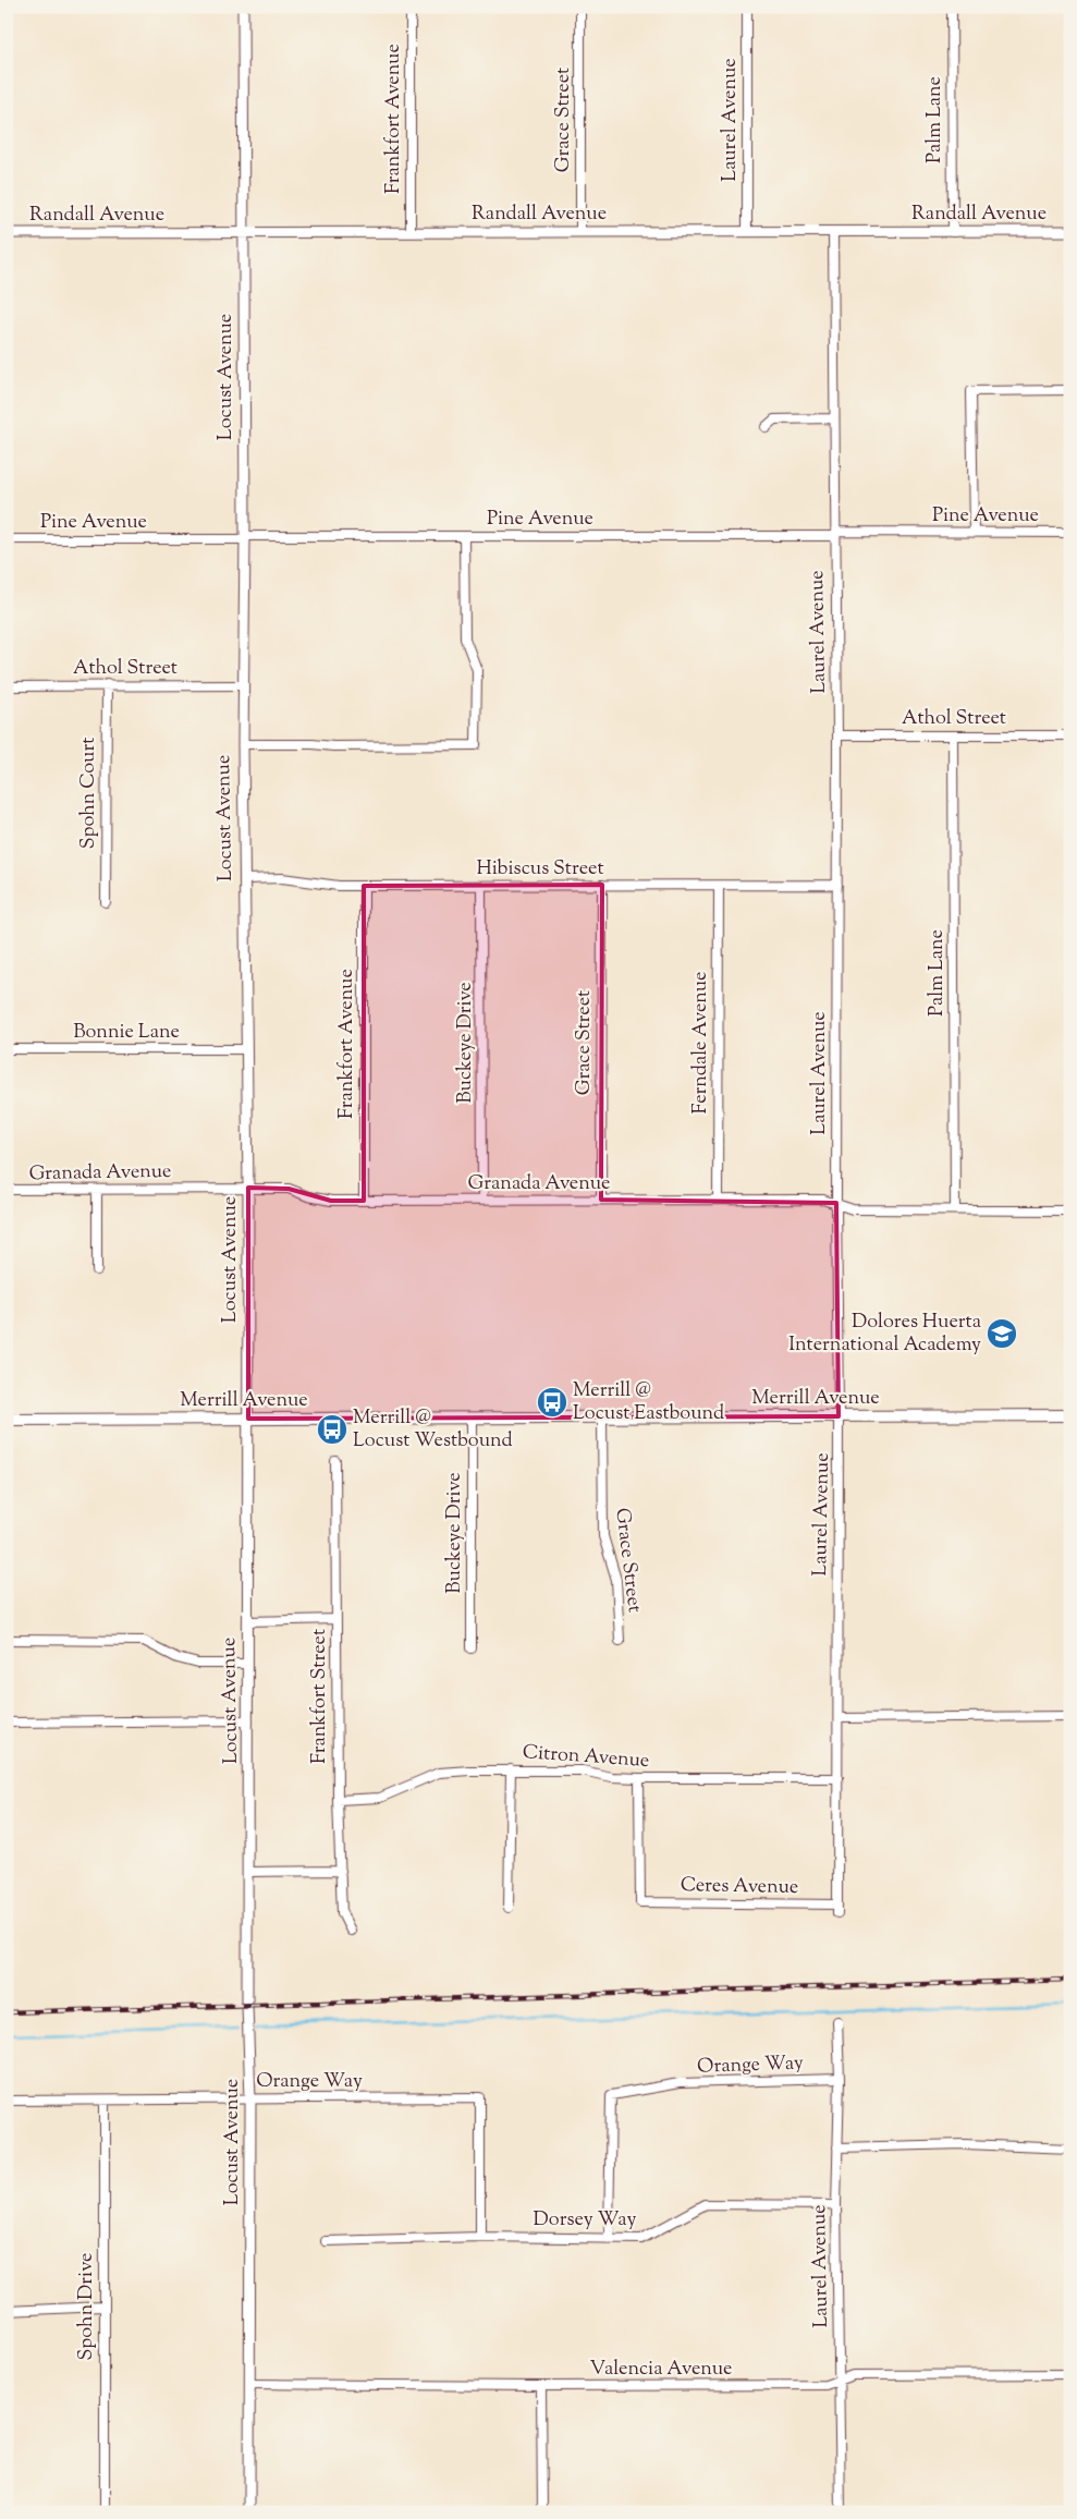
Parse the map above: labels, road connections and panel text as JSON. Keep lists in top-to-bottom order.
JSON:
{
  "streets": {
    "main road": ["Merrill Avenue"],
    "street": [
      "Frankfort Avenue",
      "Grace Street",
      "Laurel Avenue",
      "Palm Lane",
      "Randall Avenue",
      "Locust Avenue",
      "Pine Avenue",
      "Athol Street",
      "Spohn Court",
      "Hibiscus Street",
      "Bonnie Lane",
      "Buckeye Drive",
      "Ferndale Avenue",
      "Granada Avenue",
      "Frankfort Street",
      "Citron Avenue",
      "Ceres Avenue",
      "Orange Way",
      "Dorsey Way",
      "Spohn Drive",
      "Valencia Avenue"
    ]
  },
  "crossings": [
    ["Frankfort Avenue", "Randall Avenue"],
    ["Frankfort Avenue", "Hibiscus Street"],
    ["Frankfort Avenue", "Granada Avenue"],
    ["Grace Street", "Randall Avenue"],
    ["Grace Street", "Hibiscus Street"],
    ["Grace Street", "Granada Avenue"],
    ["Grace Street", "Merrill Avenue"],
    ["Laurel Avenue", "Randall Avenue"],
    ["Laurel Avenue", "Pine Avenue"],
    ["Laurel Avenue", "Athol Street"],
    ["Laurel Avenue", "Hibiscus Street"],
    ["Laurel Avenue", "Granada Avenue"],
    ["Laurel Avenue", "Merrill Avenue"],
    ["Laurel Avenue", "Citron Avenue"],
    ["Laurel Avenue", "Ceres Avenue"],
    ["Laurel Avenue", "Orange Way"],
    ["Laurel Avenue", "Dorsey Way"],
    ["Laurel Avenue", "Valencia Avenue"],
    ["Palm Lane", "Randall Avenue"],
    ["Palm Lane", "Athol Street"],
    ["Palm Lane", "Granada Avenue"],
    ["Randall Avenue", "Locust Avenue"],
    ["Locust Avenue", "Pine Avenue"],
    ["Locust Avenue", "Athol Street"],
    ["Locust Avenue", "Hibiscus Street"],
    ["Locust Avenue", "Bonnie Lane"],
    ["Locust Avenue", "Granada Avenue"],
    ["Locust Avenue", "Merrill Avenue"],
    ["Locust Avenue", "Orange Way"],
    ["Locust Avenue", "Valencia Avenue"],
    ["Athol Street", "Spohn Court"],
    ["Hibiscus Street", "Buckeye Drive"],
    ["Hibiscus Street", "Ferndale Avenue"],
    ["Buckeye Drive", "Granada Avenue"],
    ["Buckeye Drive", "Merrill Avenue"],
    ["Ferndale Avenue", "Granada Avenue"],
    ["Frankfort Street", "Citron Avenue"],
    ["Citron Avenue", "Ceres Avenue"],
    ["Orange Way", "Dorsey Way"],
    ["Orange Way", "Spohn Drive"]
  ],
  "places": {
    "school or university": ["Dolores Huerta International Academy"],
    "bus stop": ["Merrill @ Locust Eastbound", "Merrill @ Locust Westbound"]
  }
}
